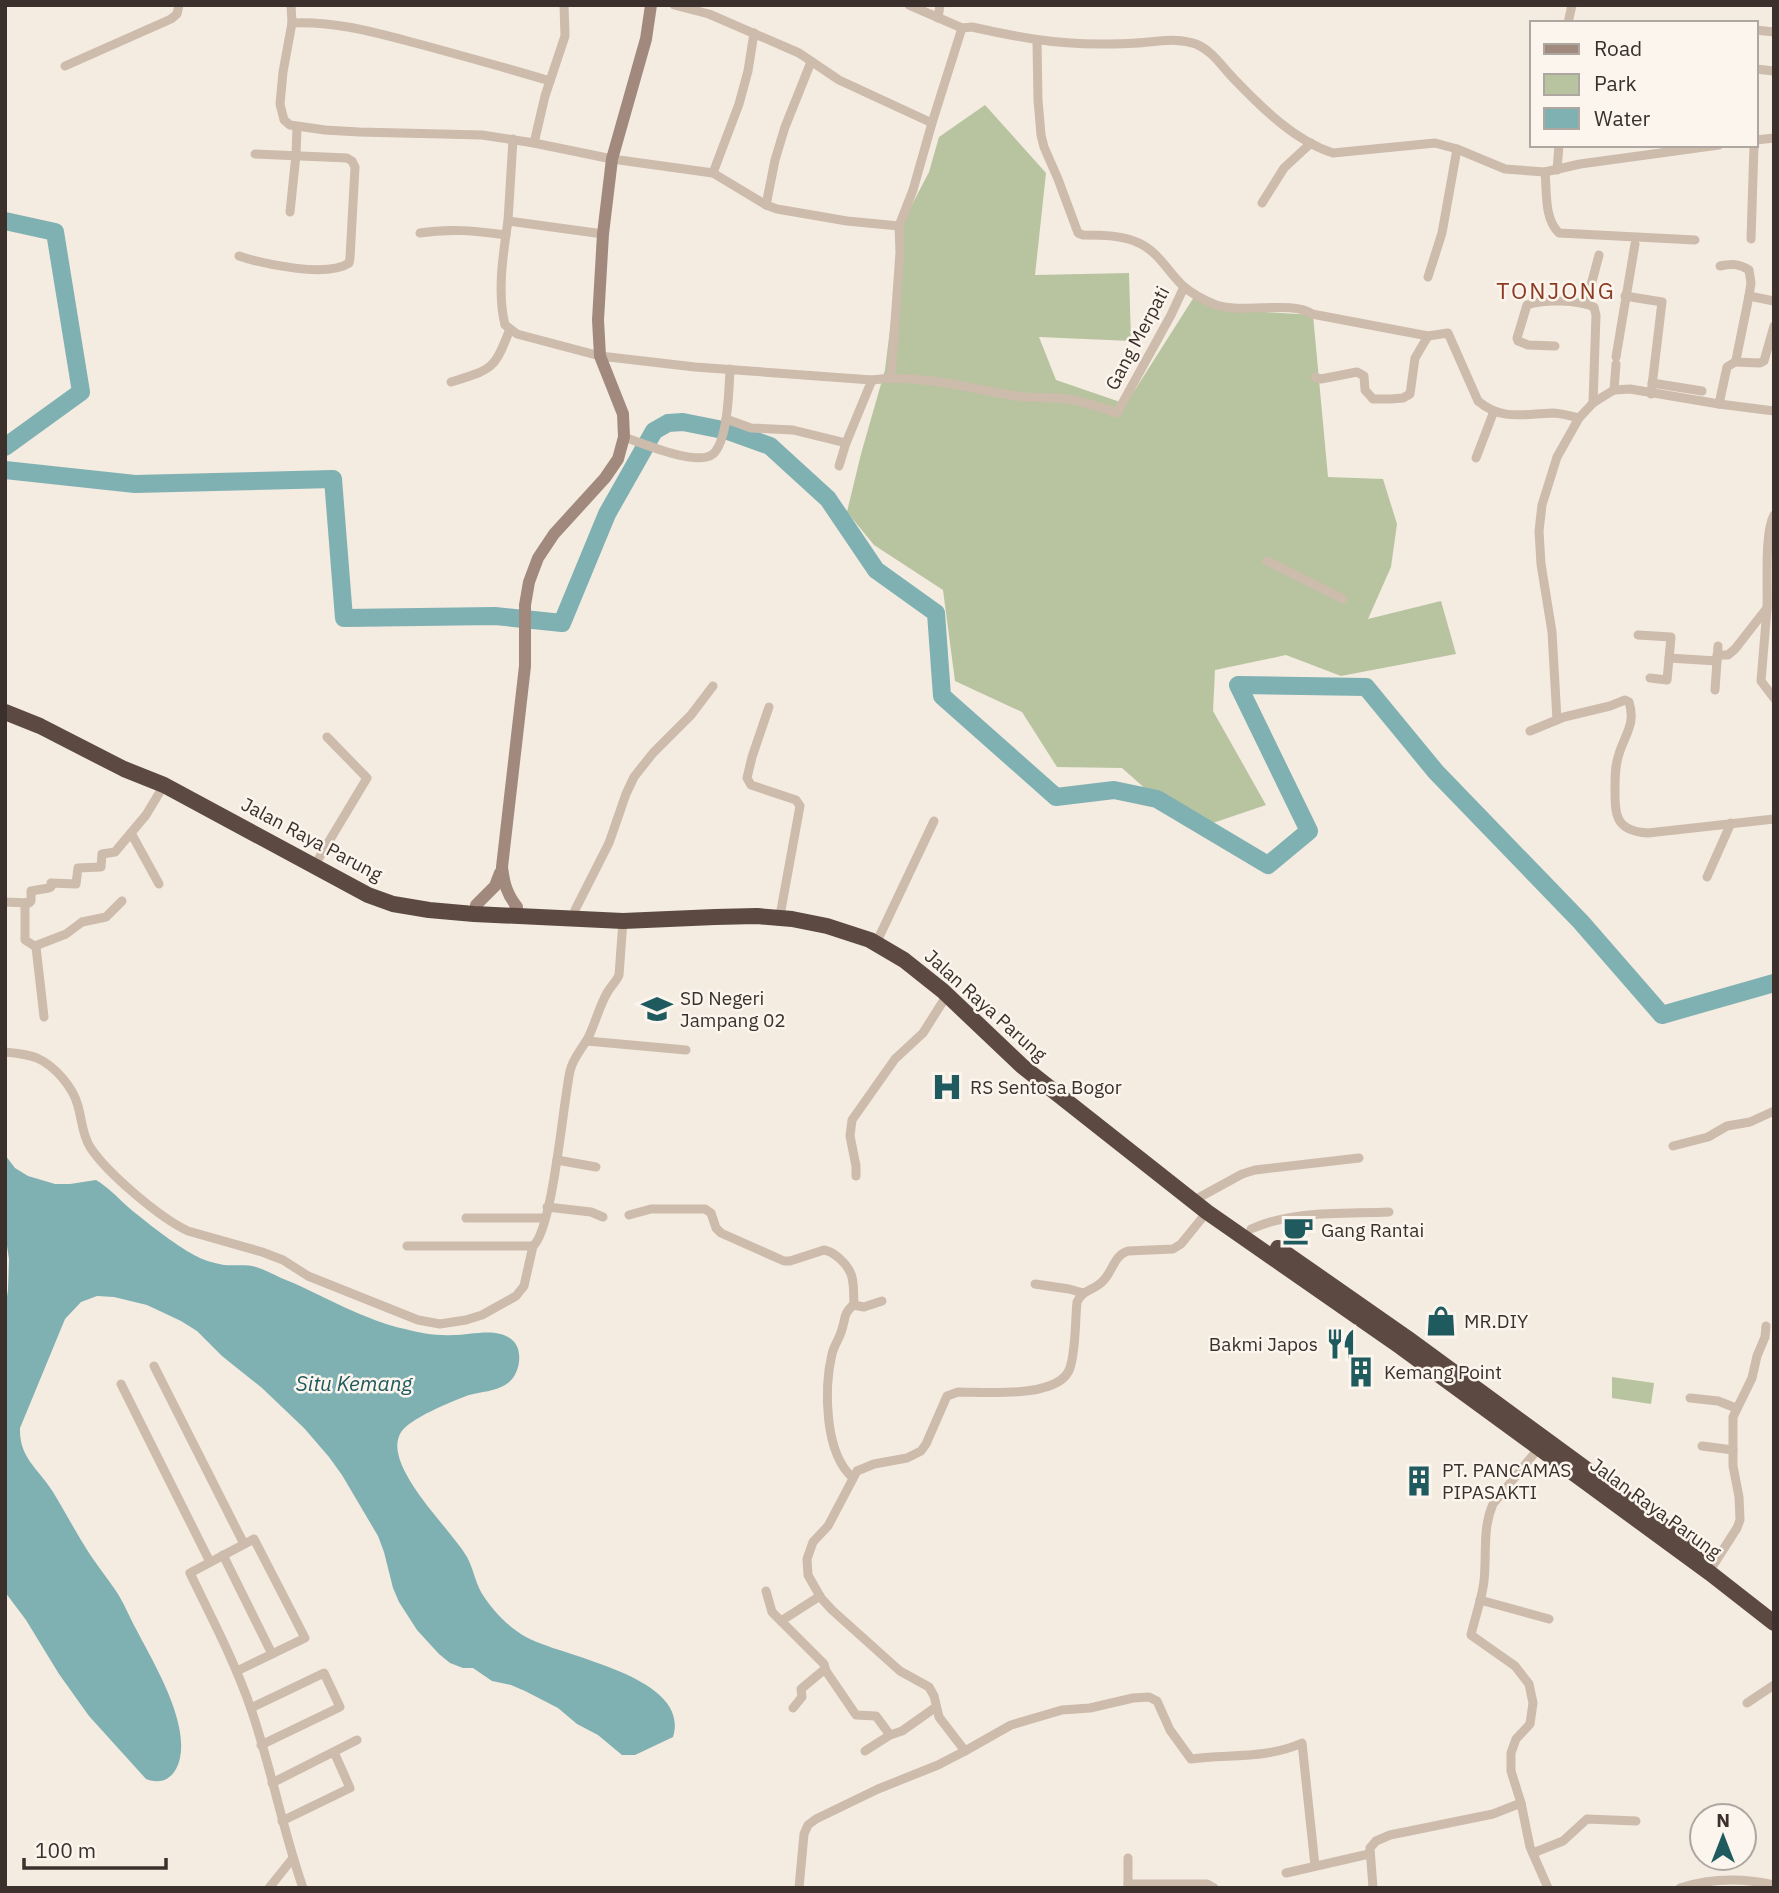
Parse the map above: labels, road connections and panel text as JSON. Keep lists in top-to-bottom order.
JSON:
{
  "streets": {
    "highway": ["Jalan Raya Parung"],
    "street": ["Gang Merpati"]
  },
  "districts": ["TONJONG"],
  "water": ["Situ Kemang"],
  "places": {
    "school or university": ["SD Negeri Jampang 02"],
    "hospital": ["RS Sentosa Bogor"],
    "cafe": ["Gang Rantai"],
    "shop": ["MR.DIY"],
    "restaurant": ["Bakmi Japos"],
    "building": ["Kemang Point", "PT. PANCAMAS PIPASAKTI"]
  },
  "legend": ["Road", "Park", "Water"],
  "scale_bar": "100 m",
  "north": "top"
}
